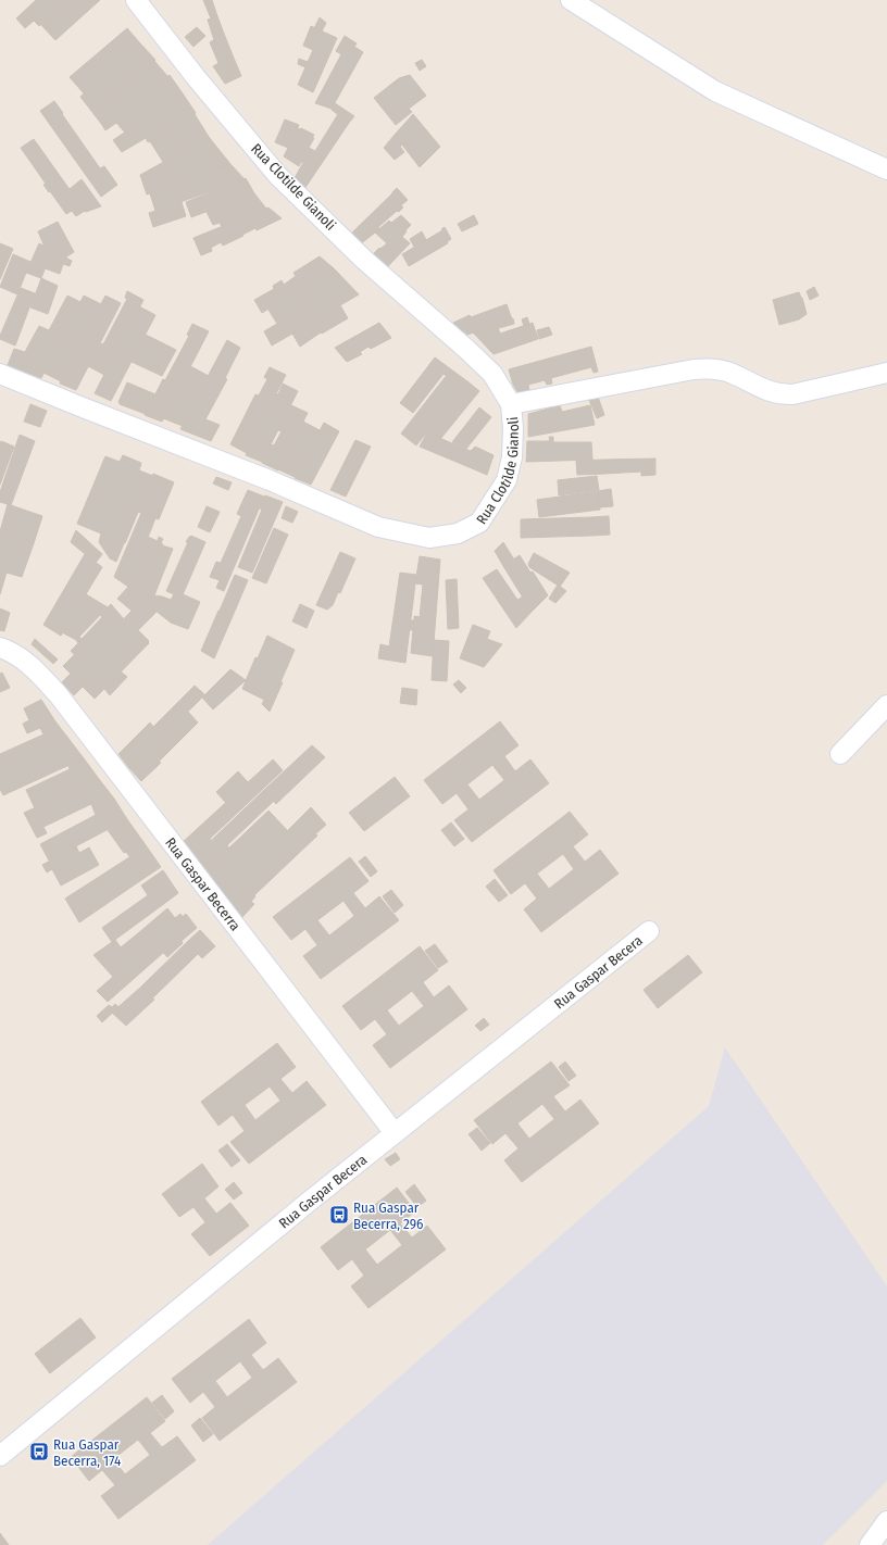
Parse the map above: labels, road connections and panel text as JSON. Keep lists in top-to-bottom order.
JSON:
{
  "streets": {
    "street": ["Rua Clotilde Gianoli", "Rua Gaspar Becerra", "Rua Gaspar Becera"]
  },
  "crossings": [
    ["Rua Gaspar Becerra", "Rua Gaspar Becera"]
  ],
  "places": {
    "bus stop": ["Rua Gaspar Becerra, 296", "Rua Gaspar Becerra, 174"]
  }
}
